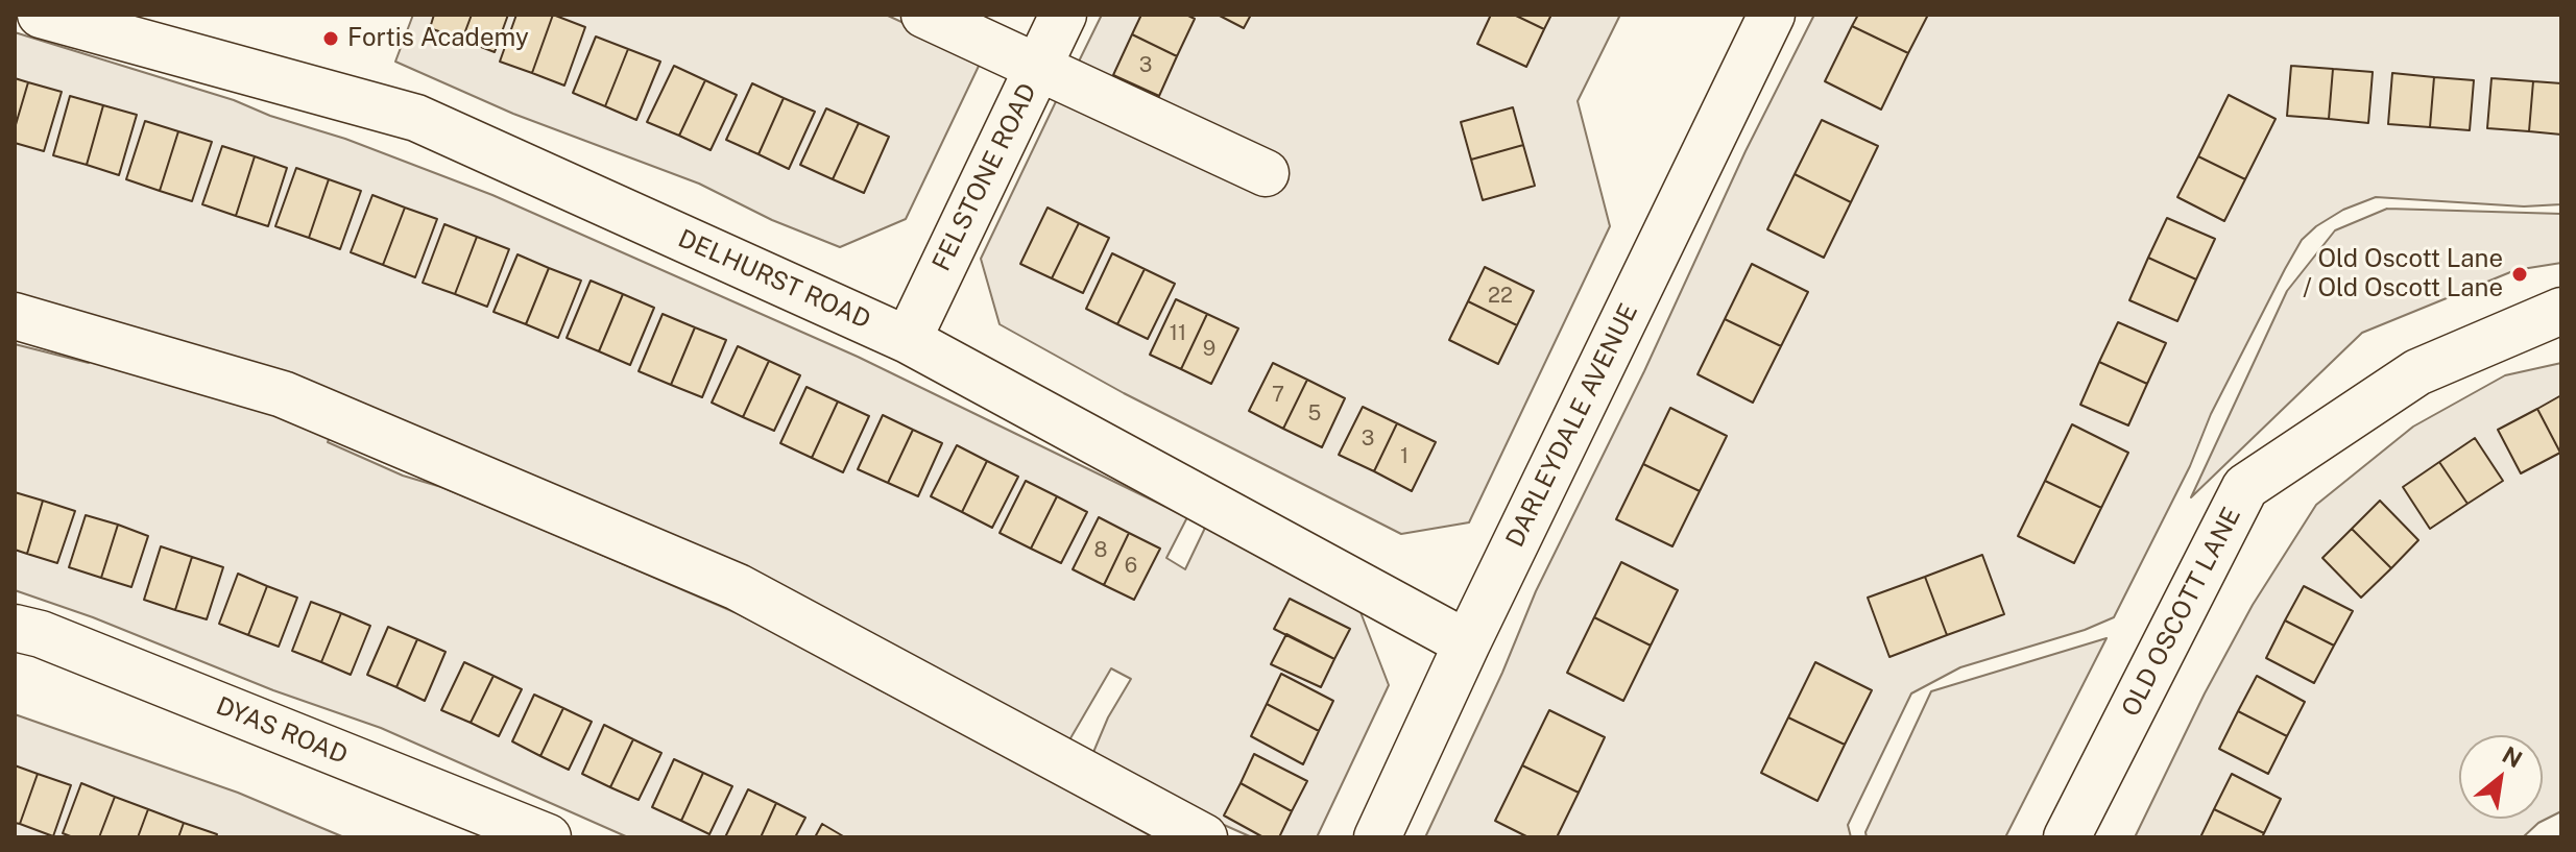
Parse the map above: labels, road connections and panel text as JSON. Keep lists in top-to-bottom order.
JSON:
{
  "streets": {
    "street": [
      "FELSTONE ROAD",
      "DELHURST ROAD",
      "DARLEYDALE AVENUE",
      "OLD OSCOTT LANE",
      "DYAS ROAD"
    ]
  },
  "crossings": [
    ["FELSTONE ROAD", "DELHURST ROAD"],
    ["DELHURST ROAD", "DARLEYDALE AVENUE"]
  ],
  "places": ["Fortis Academy", "Old Oscott Lane / Old Oscott Lane"],
  "house_numbers": [
    "3",
    "22",
    "11",
    "9",
    "7",
    "5",
    "3",
    "1",
    "8",
    "6"
  ],
  "north": "top right"
}
